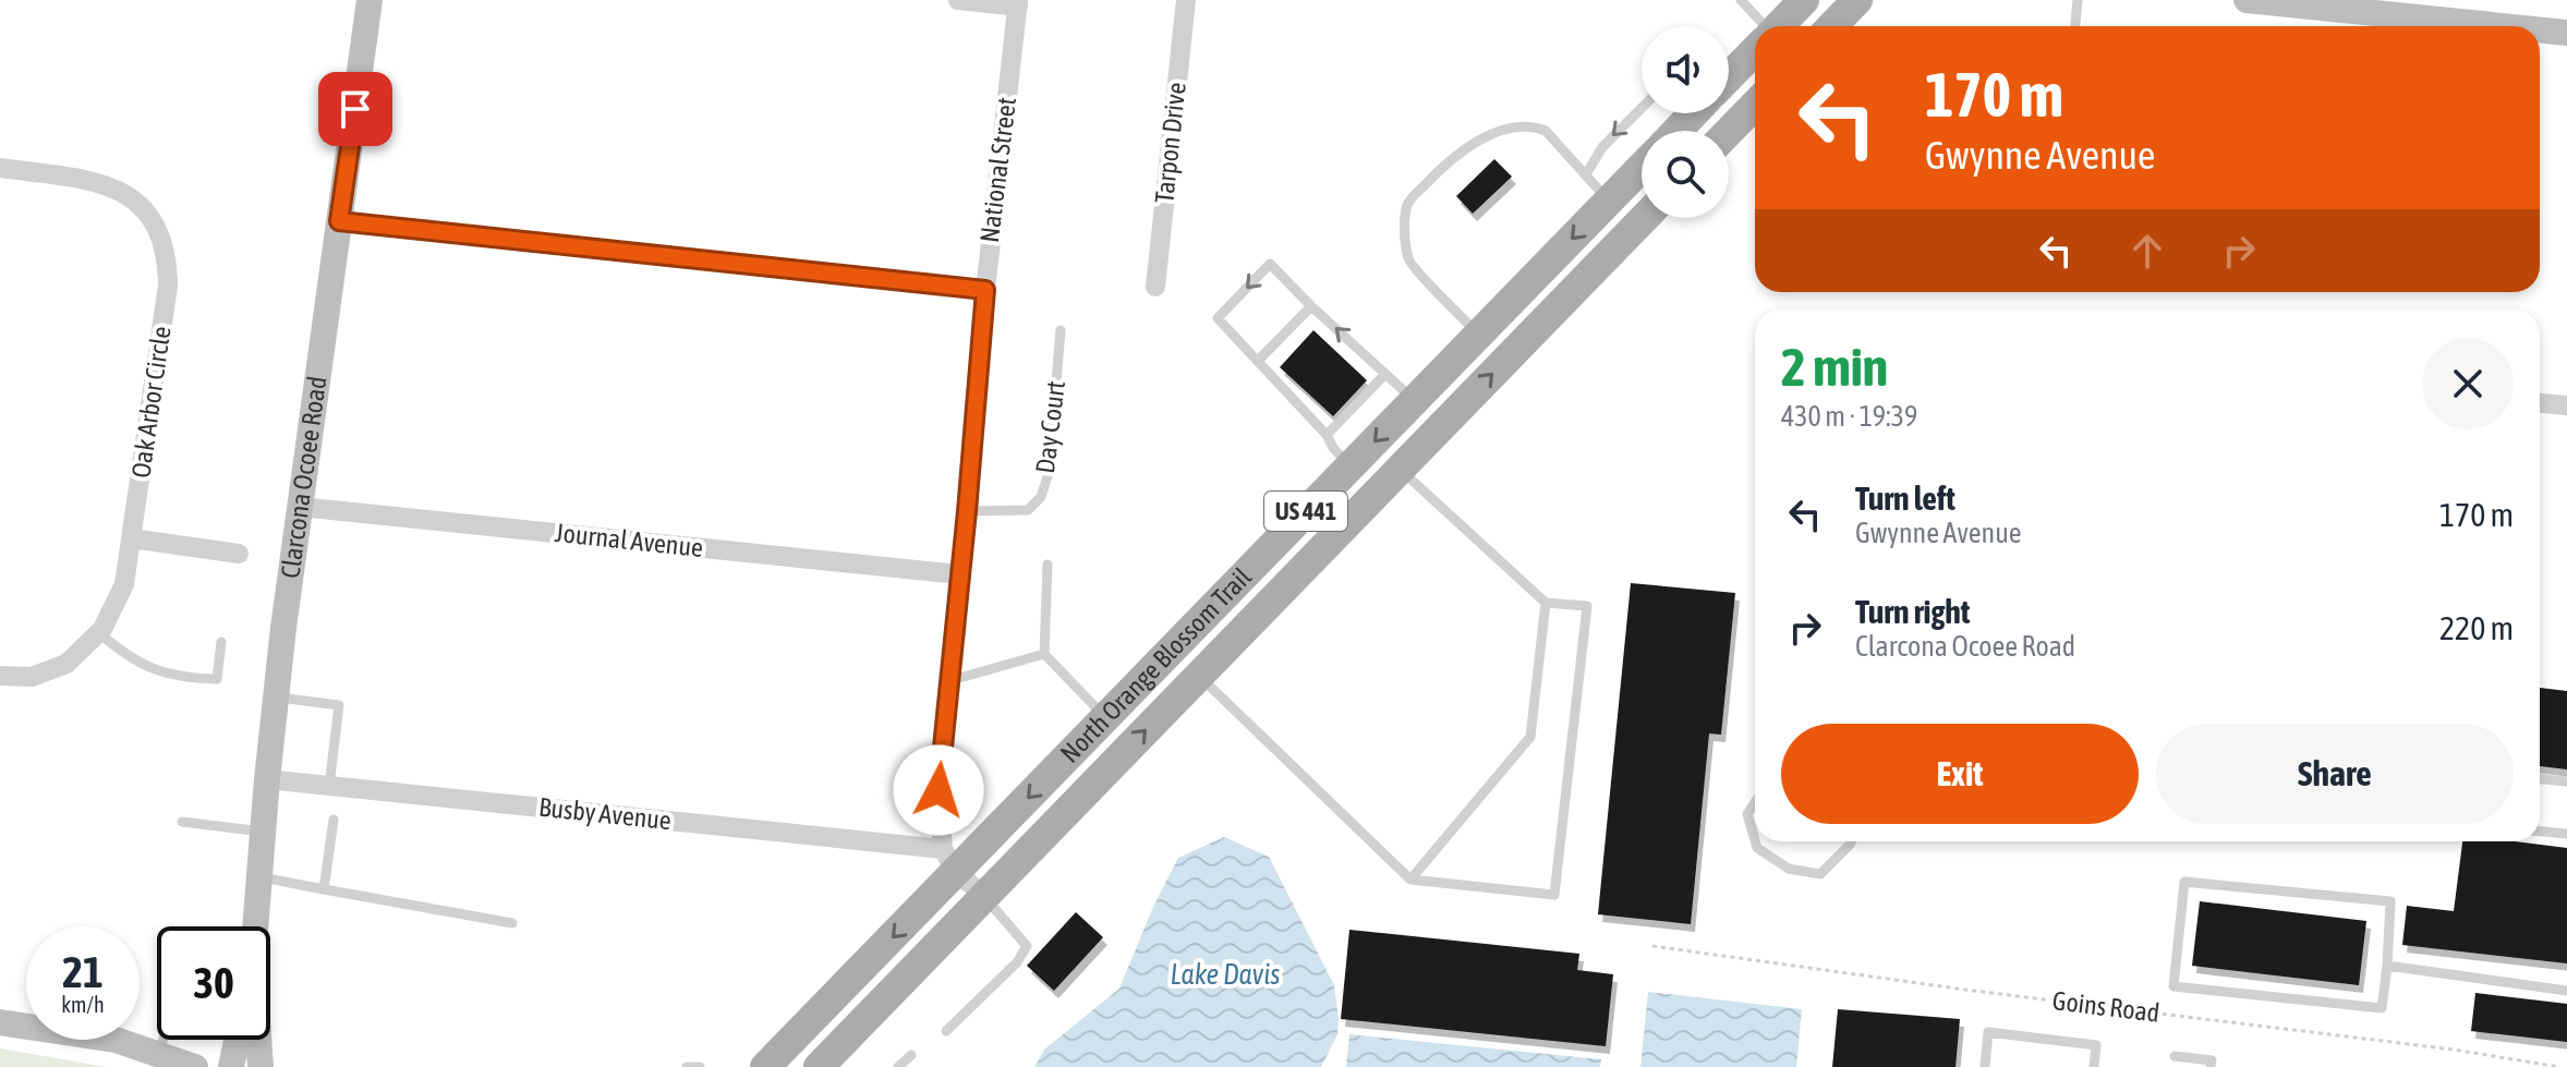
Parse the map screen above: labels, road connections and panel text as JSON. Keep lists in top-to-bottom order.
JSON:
{
  "streets": {
    "main road": ["Clarcona Ocoee Road", "US 441", "North Orange Blossom Trail"],
    "street": [
      "Tarpon Drive",
      "National Street",
      "Oak Arbor Circle",
      "Journal Avenue",
      "Busby Avenue"
    ],
    "lane": ["Day Court"],
    "path": ["Goins Road"]
  },
  "crossings": [
    ["National Street", "Day Court"],
    ["National Street", "Journal Avenue"],
    ["National Street", "North Orange Blossom Trail"],
    ["National Street", "Busby Avenue"],
    ["Clarcona Ocoee Road", "Journal Avenue"],
    ["Clarcona Ocoee Road", "Busby Avenue"],
    ["North Orange Blossom Trail", "Busby Avenue"]
  ],
  "water": ["Lake Davis"],
  "page": {
    "turn": ["170 m", "Gwynne Avenue"],
    "heading": ["2 min", "430 m · 19:39"],
    "list": [
      {
        "name": "Turn left",
        "note": "Gwynne Avenue",
        "value": "170 m"
      },
      {
        "name": "Turn right",
        "note": "Clarcona Ocoee Road",
        "value": "220 m"
      }
    ],
    "buttons": ["Exit", "Share"],
    "speed": "21 km/h",
    "limit": "30"
  }
}
